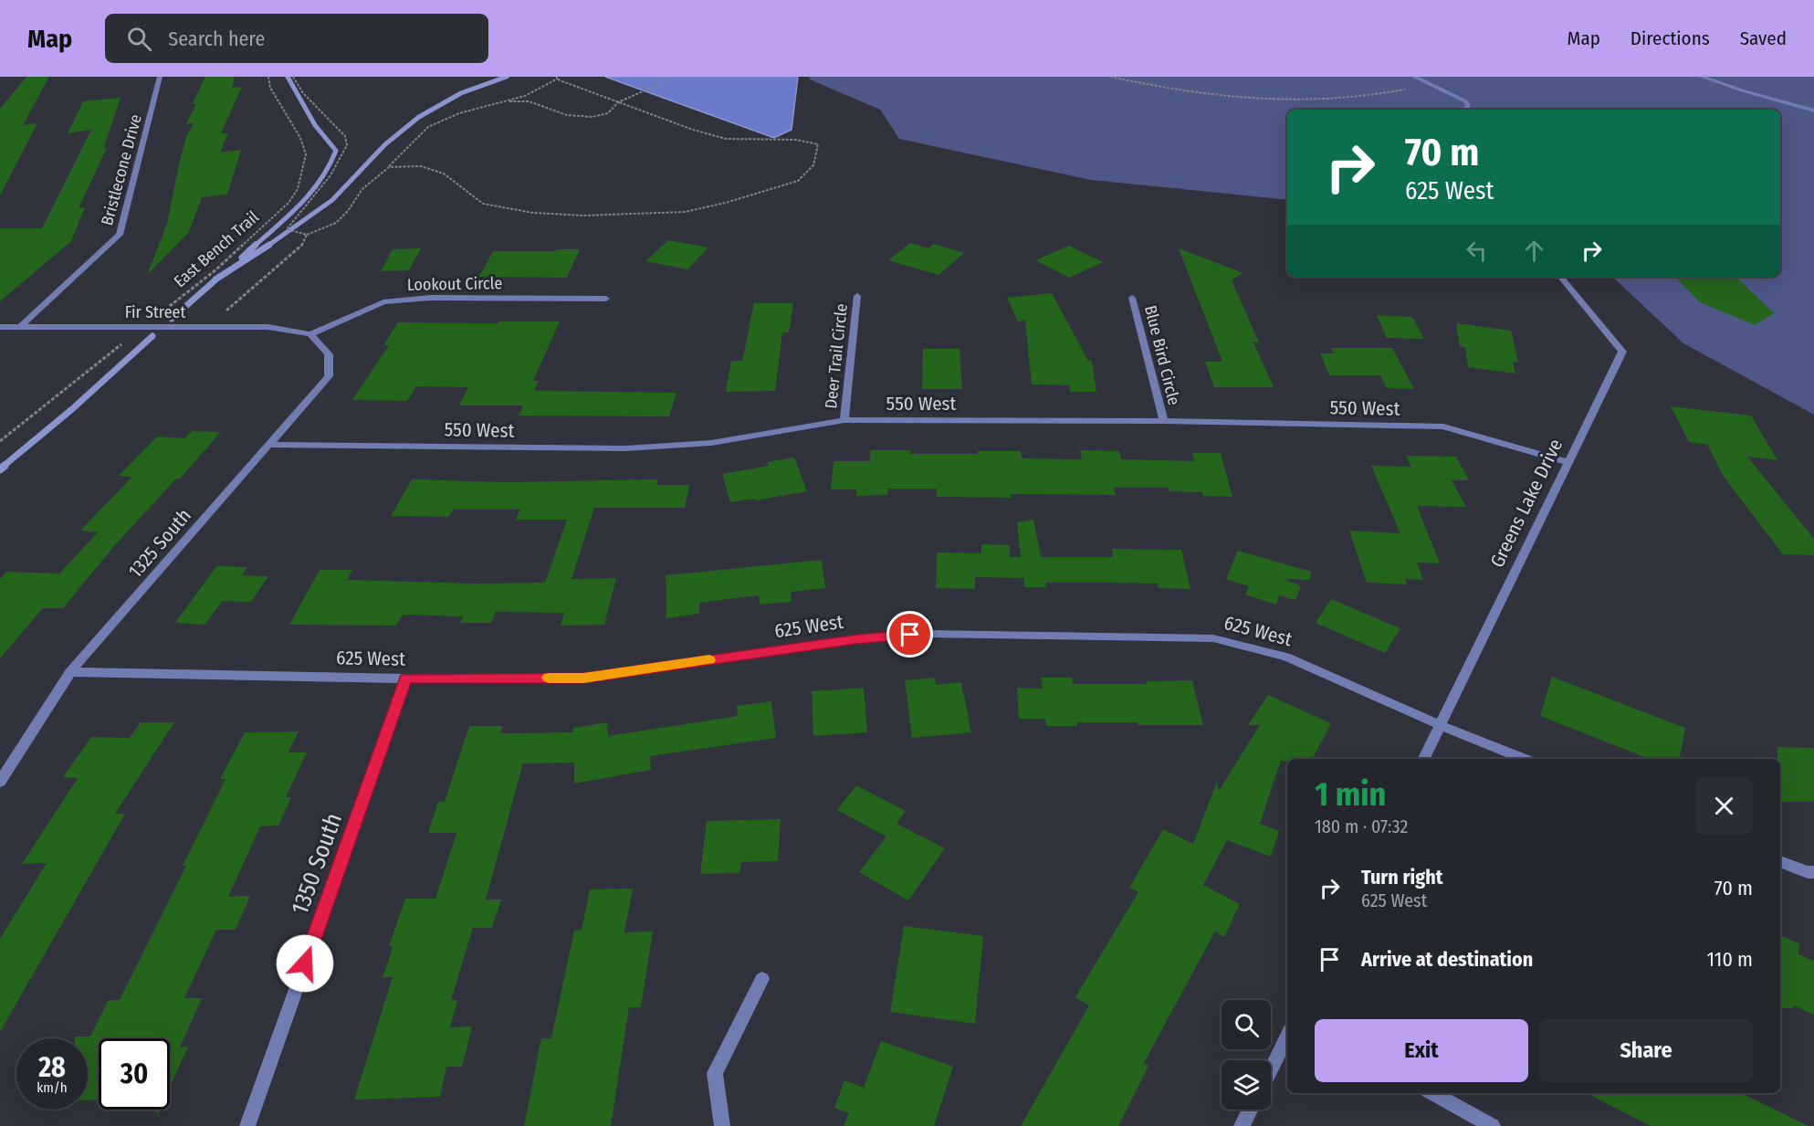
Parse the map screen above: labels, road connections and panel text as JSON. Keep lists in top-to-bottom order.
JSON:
{
  "streets": {
    "street": [
      "Bristlecone Drive",
      "Lookout Circle",
      "Fir Street",
      "Blue Bird Circle",
      "Deer Trail Circle",
      "550 West",
      "Greens Lake Drive",
      "1325 South",
      "625 West",
      "1350 South"
    ],
    "path": ["East Bench Trail"]
  },
  "crossings": [
    ["Bristlecone Drive", "Fir Street"],
    ["East Bench Trail", "Fir Street"],
    ["Lookout Circle", "Fir Street"],
    ["Lookout Circle", "1325 South"],
    ["Fir Street", "1325 South"],
    ["Blue Bird Circle", "550 West"],
    ["Deer Trail Circle", "550 West"],
    ["550 West", "Greens Lake Drive"],
    ["550 West", "1325 South"],
    ["Greens Lake Drive", "625 West"],
    ["1325 South", "625 West"],
    ["625 West", "1350 South"]
  ],
  "page": {
    "header": "Map",
    "search": "Search here",
    "nav": ["Map", "Directions", "Saved"],
    "turn": ["70 m", "625 West"],
    "heading": ["1 min", "180 m · 07:32"],
    "list": [
      {
        "name": "Turn right",
        "note": "625 West",
        "value": "70 m"
      },
      {
        "name": "Arrive at destination",
        "value": "110 m"
      }
    ],
    "buttons": ["Exit", "Share"],
    "speed": "28 km/h",
    "limit": "30"
  }
}
